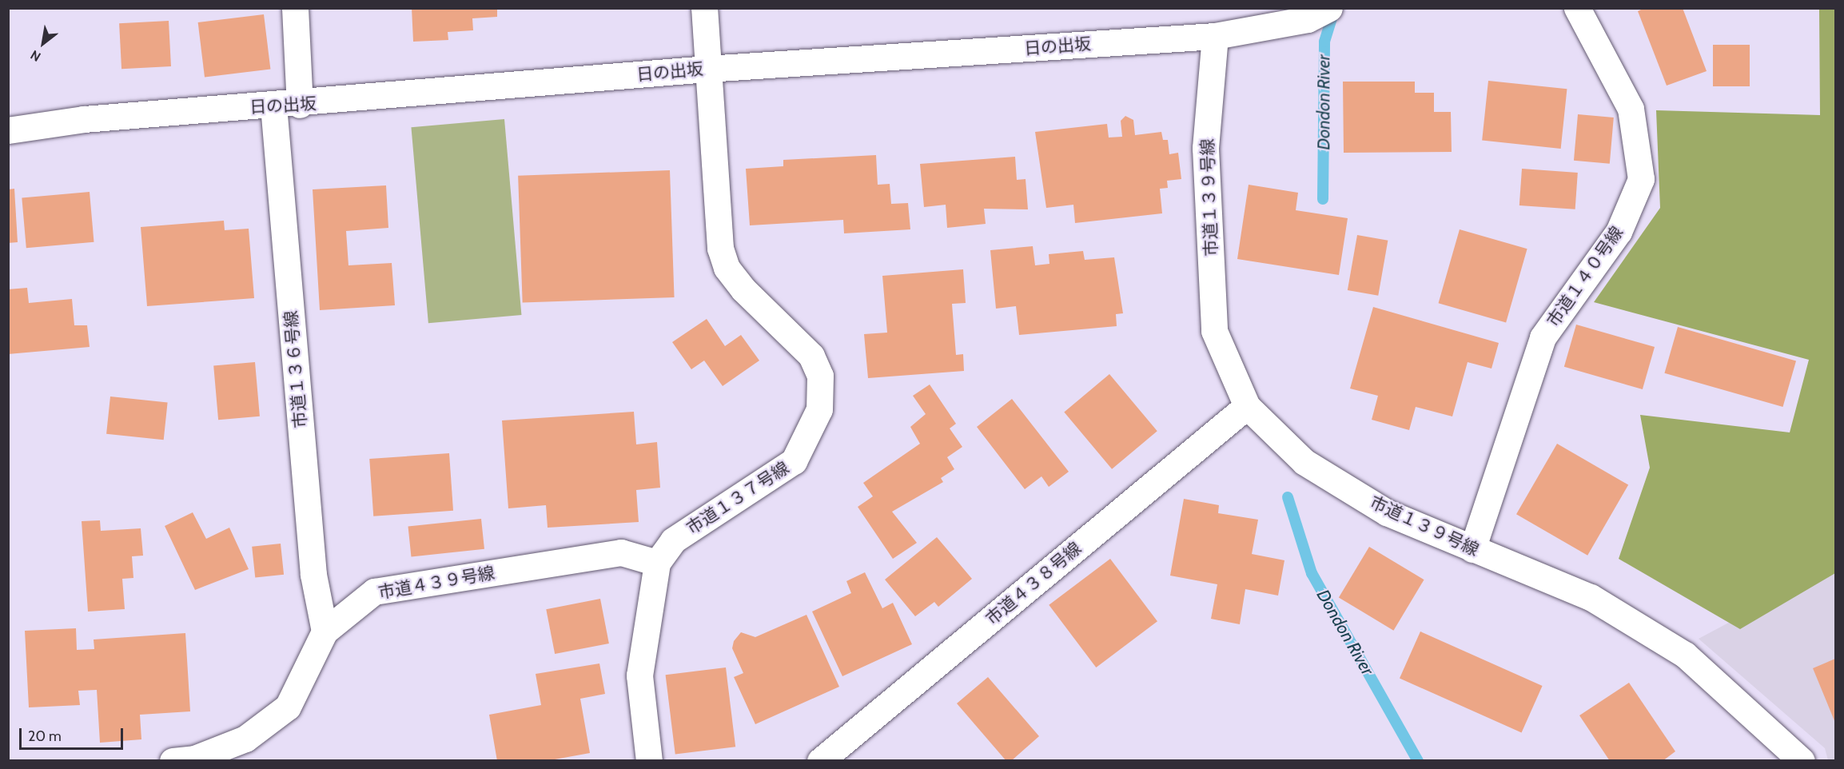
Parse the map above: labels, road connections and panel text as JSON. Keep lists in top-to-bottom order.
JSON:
{
  "streets": {
    "street": [
      "日の出坂",
      "市道１３９号線",
      "市道１４０号線",
      "市道１３６号線",
      "市道１３７号線",
      "市道４３９号線",
      "市道４３８号線"
    ]
  },
  "crossings": [
    ["日の出坂", "市道１３９号線"],
    ["日の出坂", "市道１３６号線"],
    ["日の出坂", "市道１３７号線"],
    ["市道１３９号線", "市道１４０号線"],
    ["市道１３９号線", "市道４３８号線"],
    ["市道１３６号線", "市道４３９号線"],
    ["市道１３７号線", "市道４３９号線"]
  ],
  "water": ["Dondon River"],
  "scale_bar": "20 m",
  "north": "bottom left"
}
